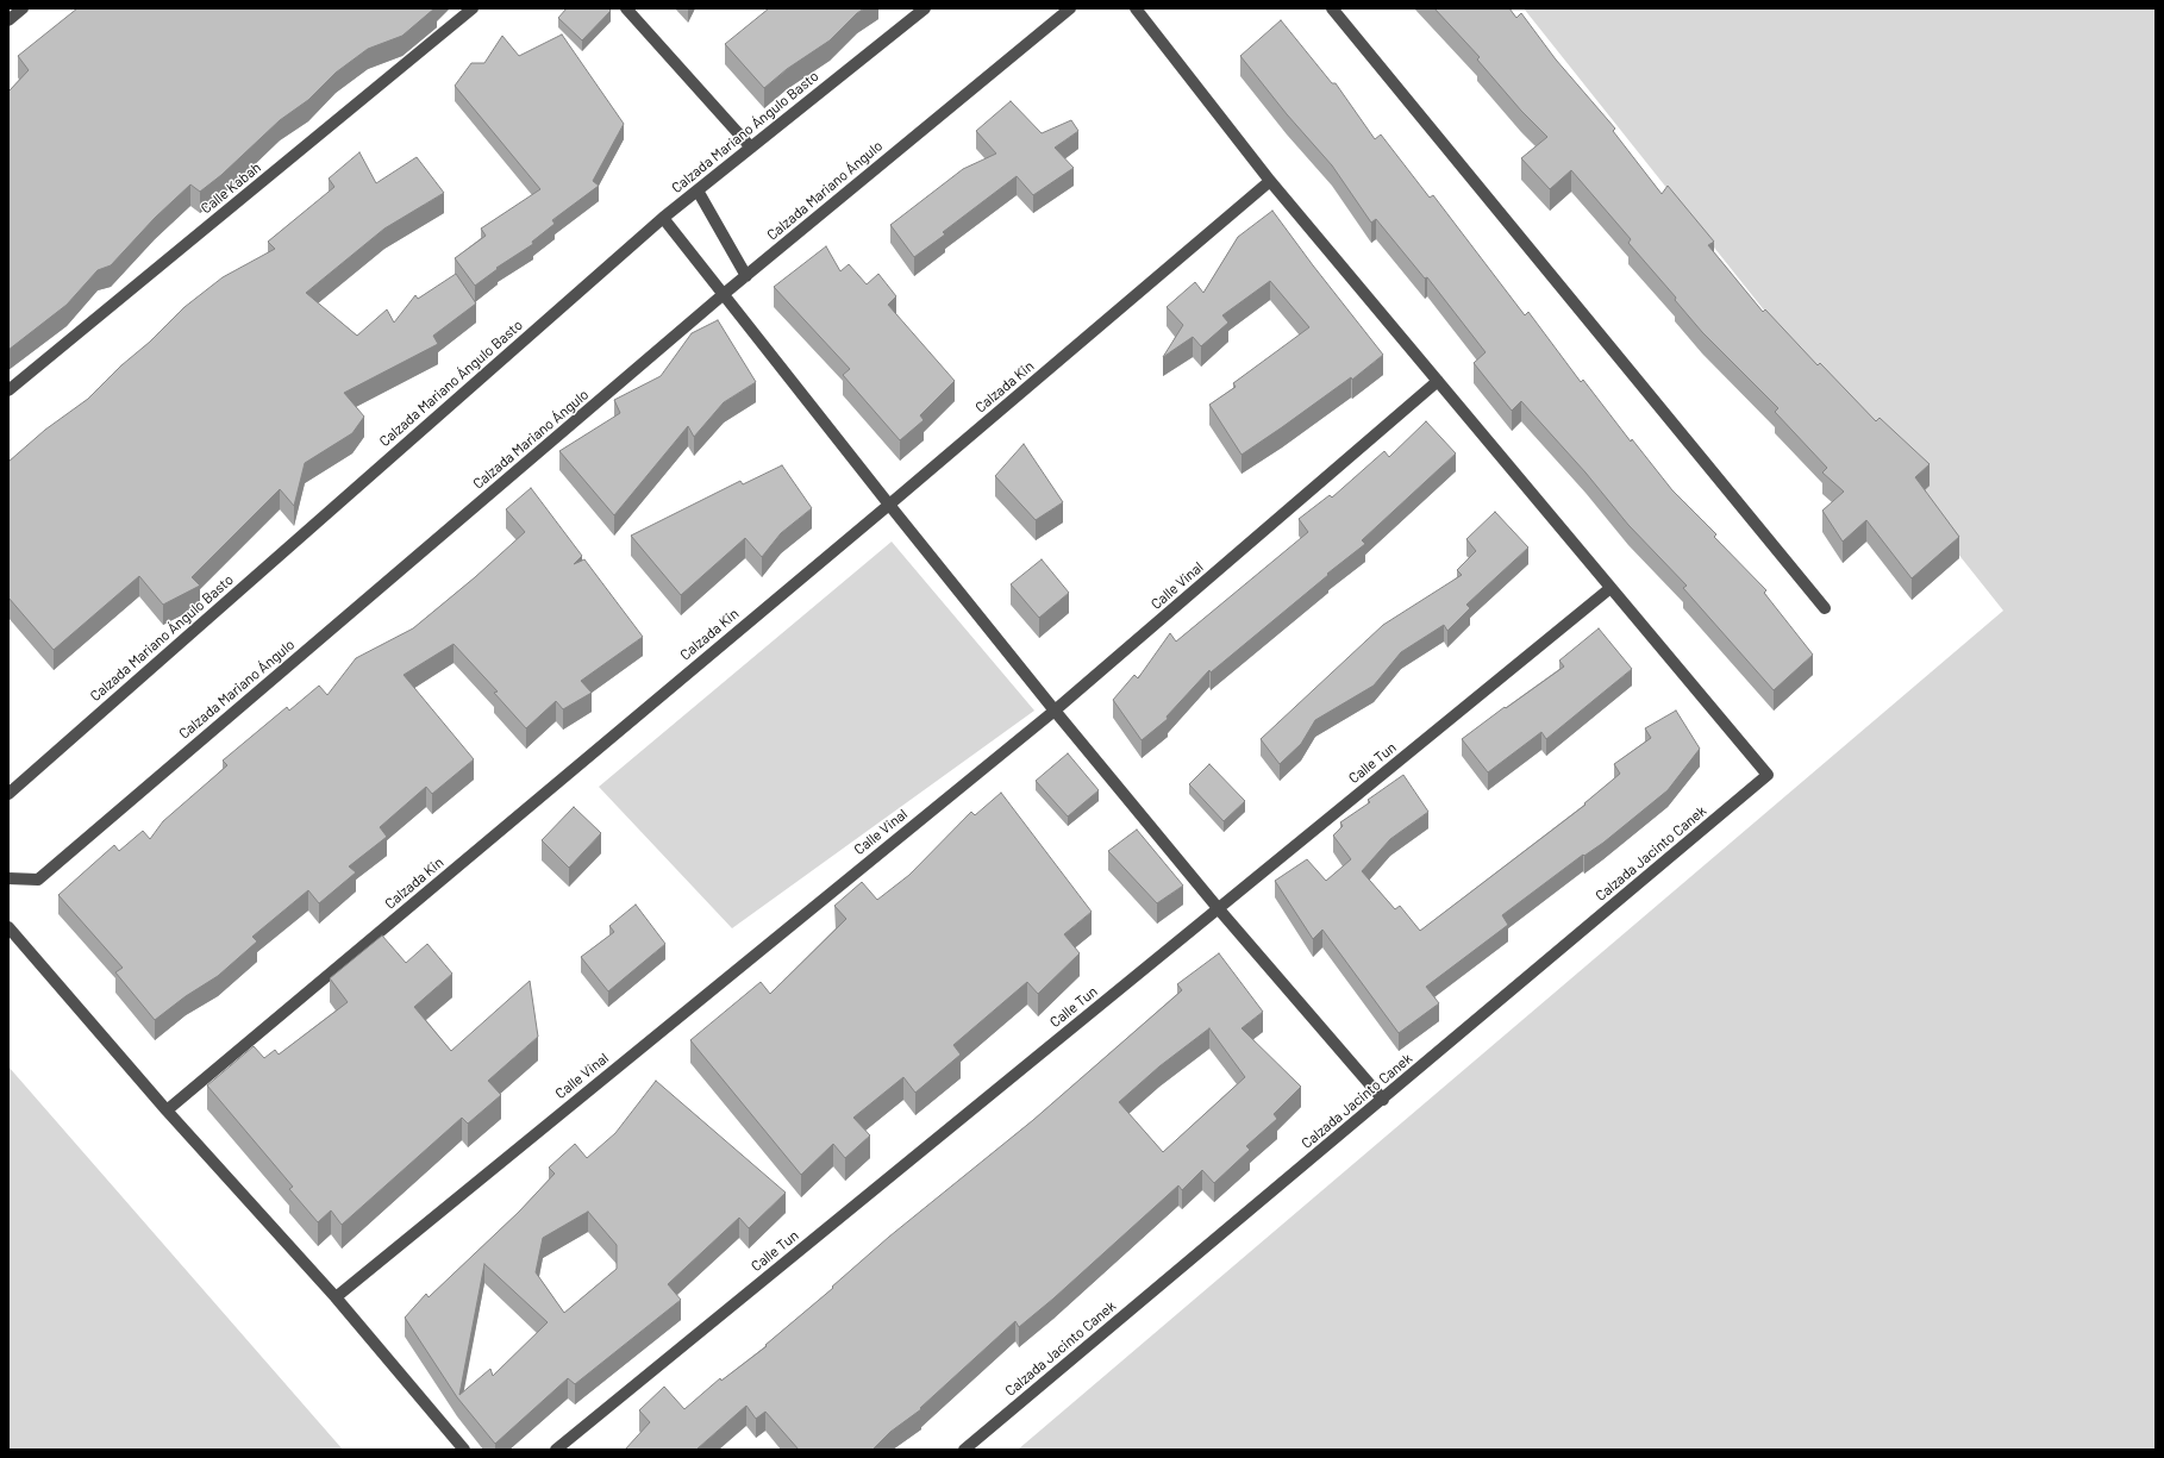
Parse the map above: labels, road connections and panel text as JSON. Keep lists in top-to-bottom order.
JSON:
{
  "streets": {
    "street": [
      "Calzada Mariano Ángulo Basto",
      "Calle Kabah",
      "Calzada Mariano Ángulo",
      "Calzada Kin",
      "Calle Vinal",
      "Calle Tun",
      "Calzada Jacinto Canek"
    ]
  },
  "crossings": [
    ["Calle Tun", "Calzada Jacinto Canek"]
  ]
}
